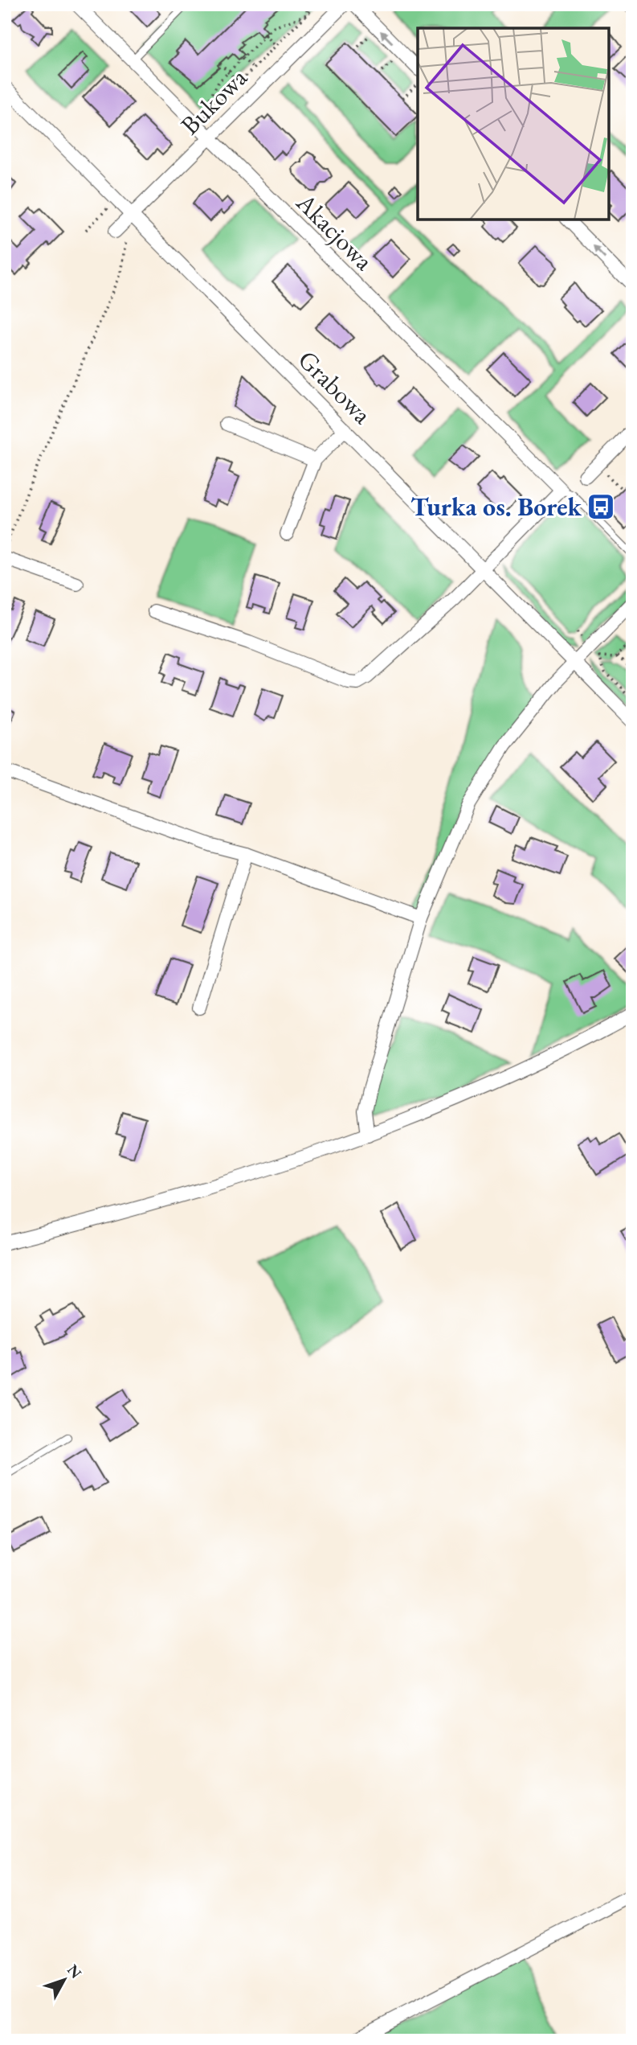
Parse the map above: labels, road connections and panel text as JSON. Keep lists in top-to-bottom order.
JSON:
{
  "streets": {
    "street": ["Bukowa", "Akacjowa", "Grabowa"]
  },
  "crossings": [
    ["Bukowa", "Akacjowa"],
    ["Bukowa", "Grabowa"]
  ],
  "places": {
    "bus stop": ["Turka os. Borek"]
  },
  "north": "top right"
}
